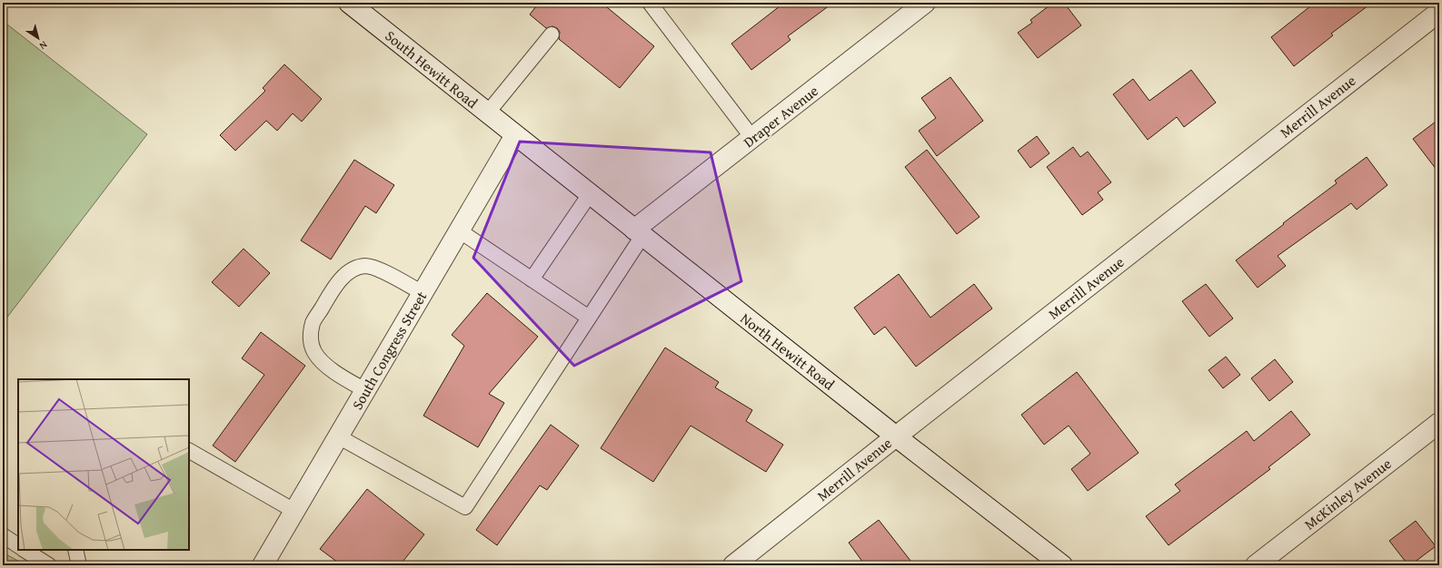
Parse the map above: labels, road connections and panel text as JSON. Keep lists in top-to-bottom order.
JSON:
{
  "streets": {
    "street": [
      "South Hewitt Road",
      "Merrill Avenue",
      "Draper Avenue",
      "South Congress Street",
      "North Hewitt Road",
      "McKinley Avenue"
    ]
  },
  "crossings": [
    ["South Hewitt Road", "South Congress Street"],
    ["South Hewitt Road", "North Hewitt Road"],
    ["Merrill Avenue", "North Hewitt Road"],
    ["Draper Avenue", "North Hewitt Road"],
    ["South Congress Street", "North Hewitt Road"]
  ],
  "north": "bottom right"
}
